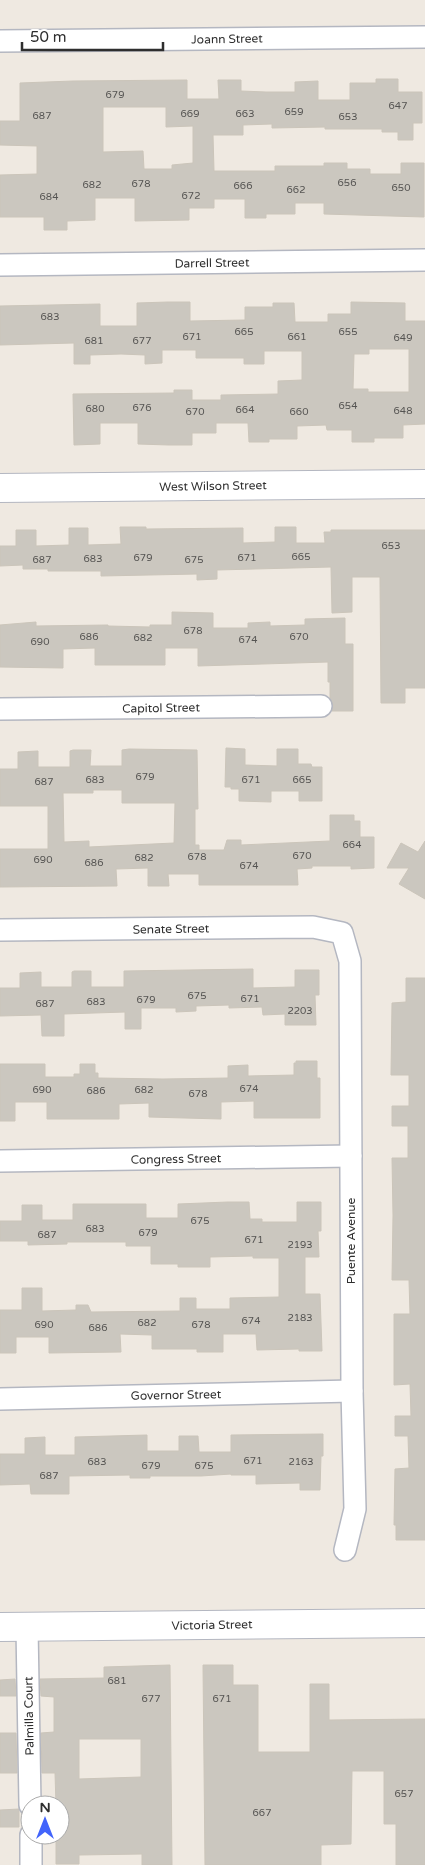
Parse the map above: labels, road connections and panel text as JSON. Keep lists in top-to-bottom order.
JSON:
{
  "streets": {
    "main road": ["West Wilson Street", "Victoria Street"],
    "street": [
      "Joann Street",
      "Darrell Street",
      "Capitol Street",
      "Senate Street",
      "Congress Street",
      "Puente Avenue",
      "Governor Street",
      "Palmilla Court"
    ]
  },
  "crossings": [
    ["Senate Street", "Puente Avenue"],
    ["Congress Street", "Puente Avenue"],
    ["Puente Avenue", "Governor Street"],
    ["Victoria Street", "Palmilla Court"]
  ],
  "house_numbers": [
    "679",
    "647",
    "659",
    "669",
    "663",
    "687",
    "653",
    "656",
    "678",
    "682",
    "666",
    "650",
    "662",
    "672",
    "684",
    "683",
    "665",
    "655",
    "671",
    "661",
    "649",
    "681",
    "677",
    "654",
    "676",
    "680",
    "664",
    "648",
    "670",
    "660",
    "653",
    "665",
    "679",
    "671",
    "683",
    "687",
    "675",
    "678",
    "686",
    "670",
    "682",
    "674",
    "690",
    "679",
    "683",
    "671",
    "665",
    "687",
    "664",
    "670",
    "678",
    "682",
    "690",
    "686",
    "674",
    "675",
    "671",
    "679",
    "683",
    "687",
    "2203",
    "674",
    "690",
    "682",
    "686",
    "678",
    "675",
    "683",
    "679",
    "687",
    "671",
    "2193",
    "2183",
    "674",
    "682",
    "690",
    "678",
    "686",
    "671",
    "683",
    "2163",
    "679",
    "675",
    "687",
    "681",
    "677",
    "671",
    "657",
    "667"
  ],
  "scale_bar": "50 m",
  "north": "top"
}
